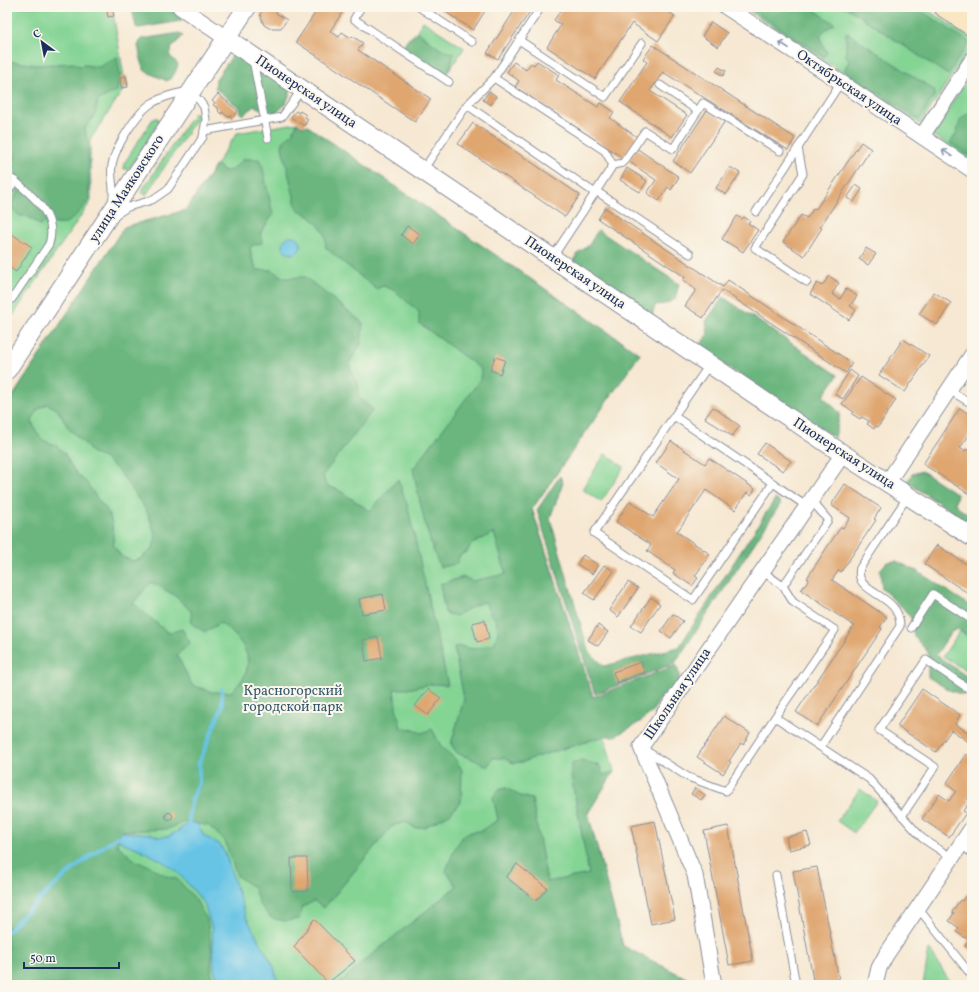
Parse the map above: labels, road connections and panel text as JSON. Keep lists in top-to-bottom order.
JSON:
{
  "streets": {
    "street": [
      "Октябрьская улица",
      "Пионерская улица",
      "улица Маяковского",
      "Школьная улица"
    ]
  },
  "crossings": [
    ["Пионерская улица", "улица Маяковского"],
    ["Пионерская улица", "Школьная улица"]
  ],
  "one_way": ["Октябрьская улица"],
  "parks": ["Красногорский городской парк"],
  "scale_bar": "50 m",
  "north": "top left"
}
